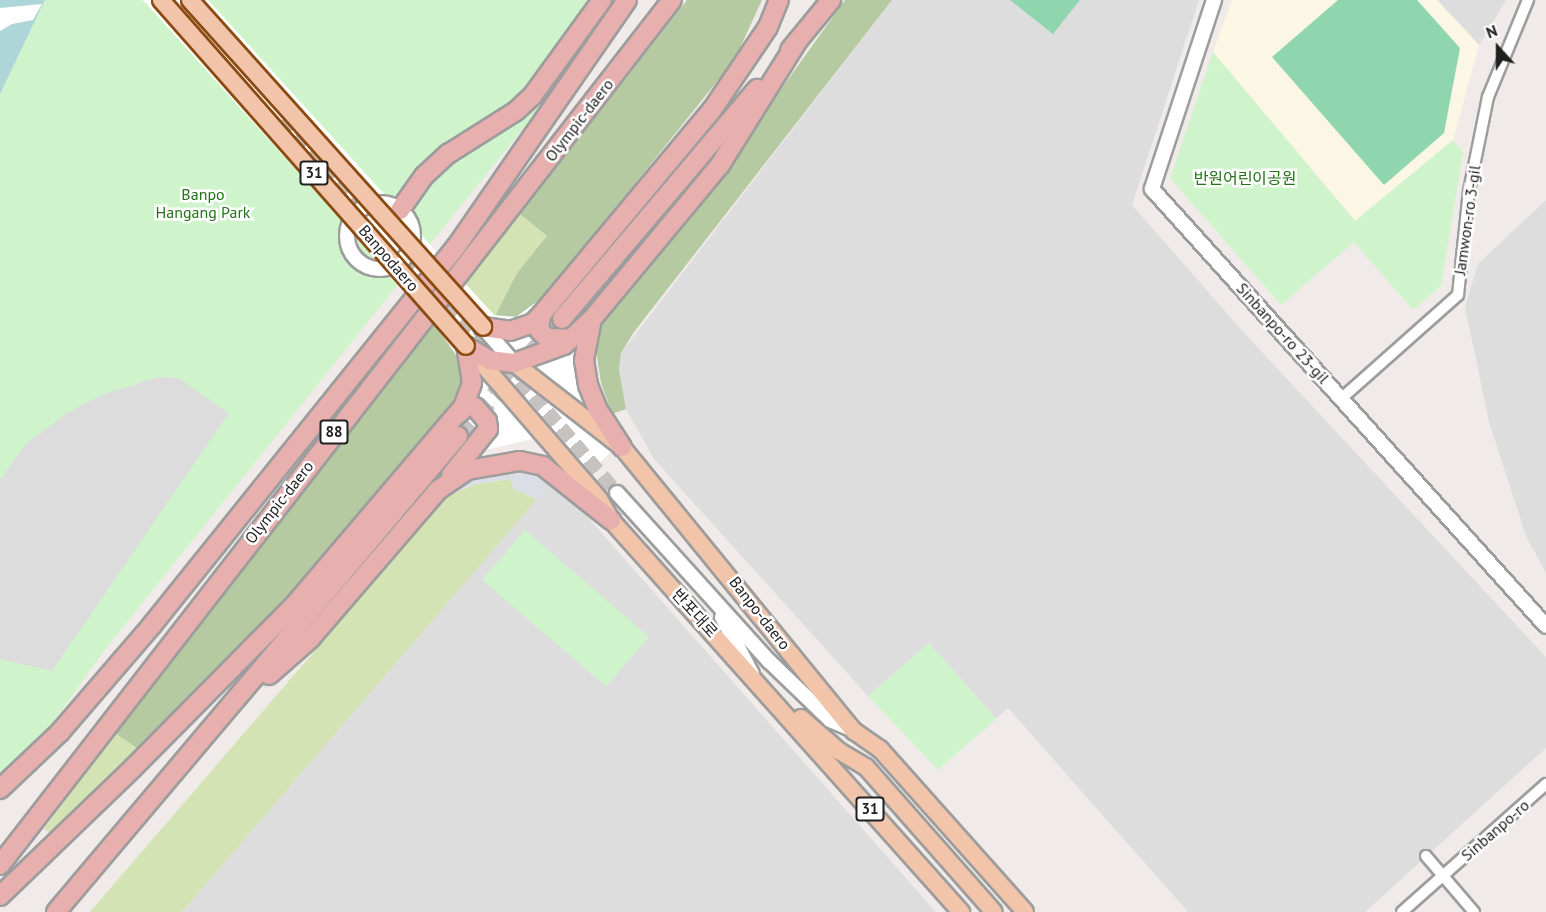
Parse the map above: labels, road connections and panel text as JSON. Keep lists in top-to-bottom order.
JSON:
{
  "streets": {
    "highway": ["Olympic-daero", "88"],
    "main road": [
      "31",
      "Banpodaero",
      "반포대로",
      "Banpo-daero"
    ],
    "street": ["Jamwon-ro 3-gil", "Sinbanpo-ro 23-gil", "Sinbanpo-ro"]
  },
  "crossings": [
    ["31", "반포대로"],
    ["31", "Banpo-daero"],
    ["Jamwon-ro 3-gil", "Sinbanpo-ro 23-gil"],
    ["Banpodaero", "반포대로"],
    ["Banpodaero", "Banpo-daero"]
  ],
  "parks": ["반원어린이공원", "Banpo Hangang Park"],
  "north": "top"
}
